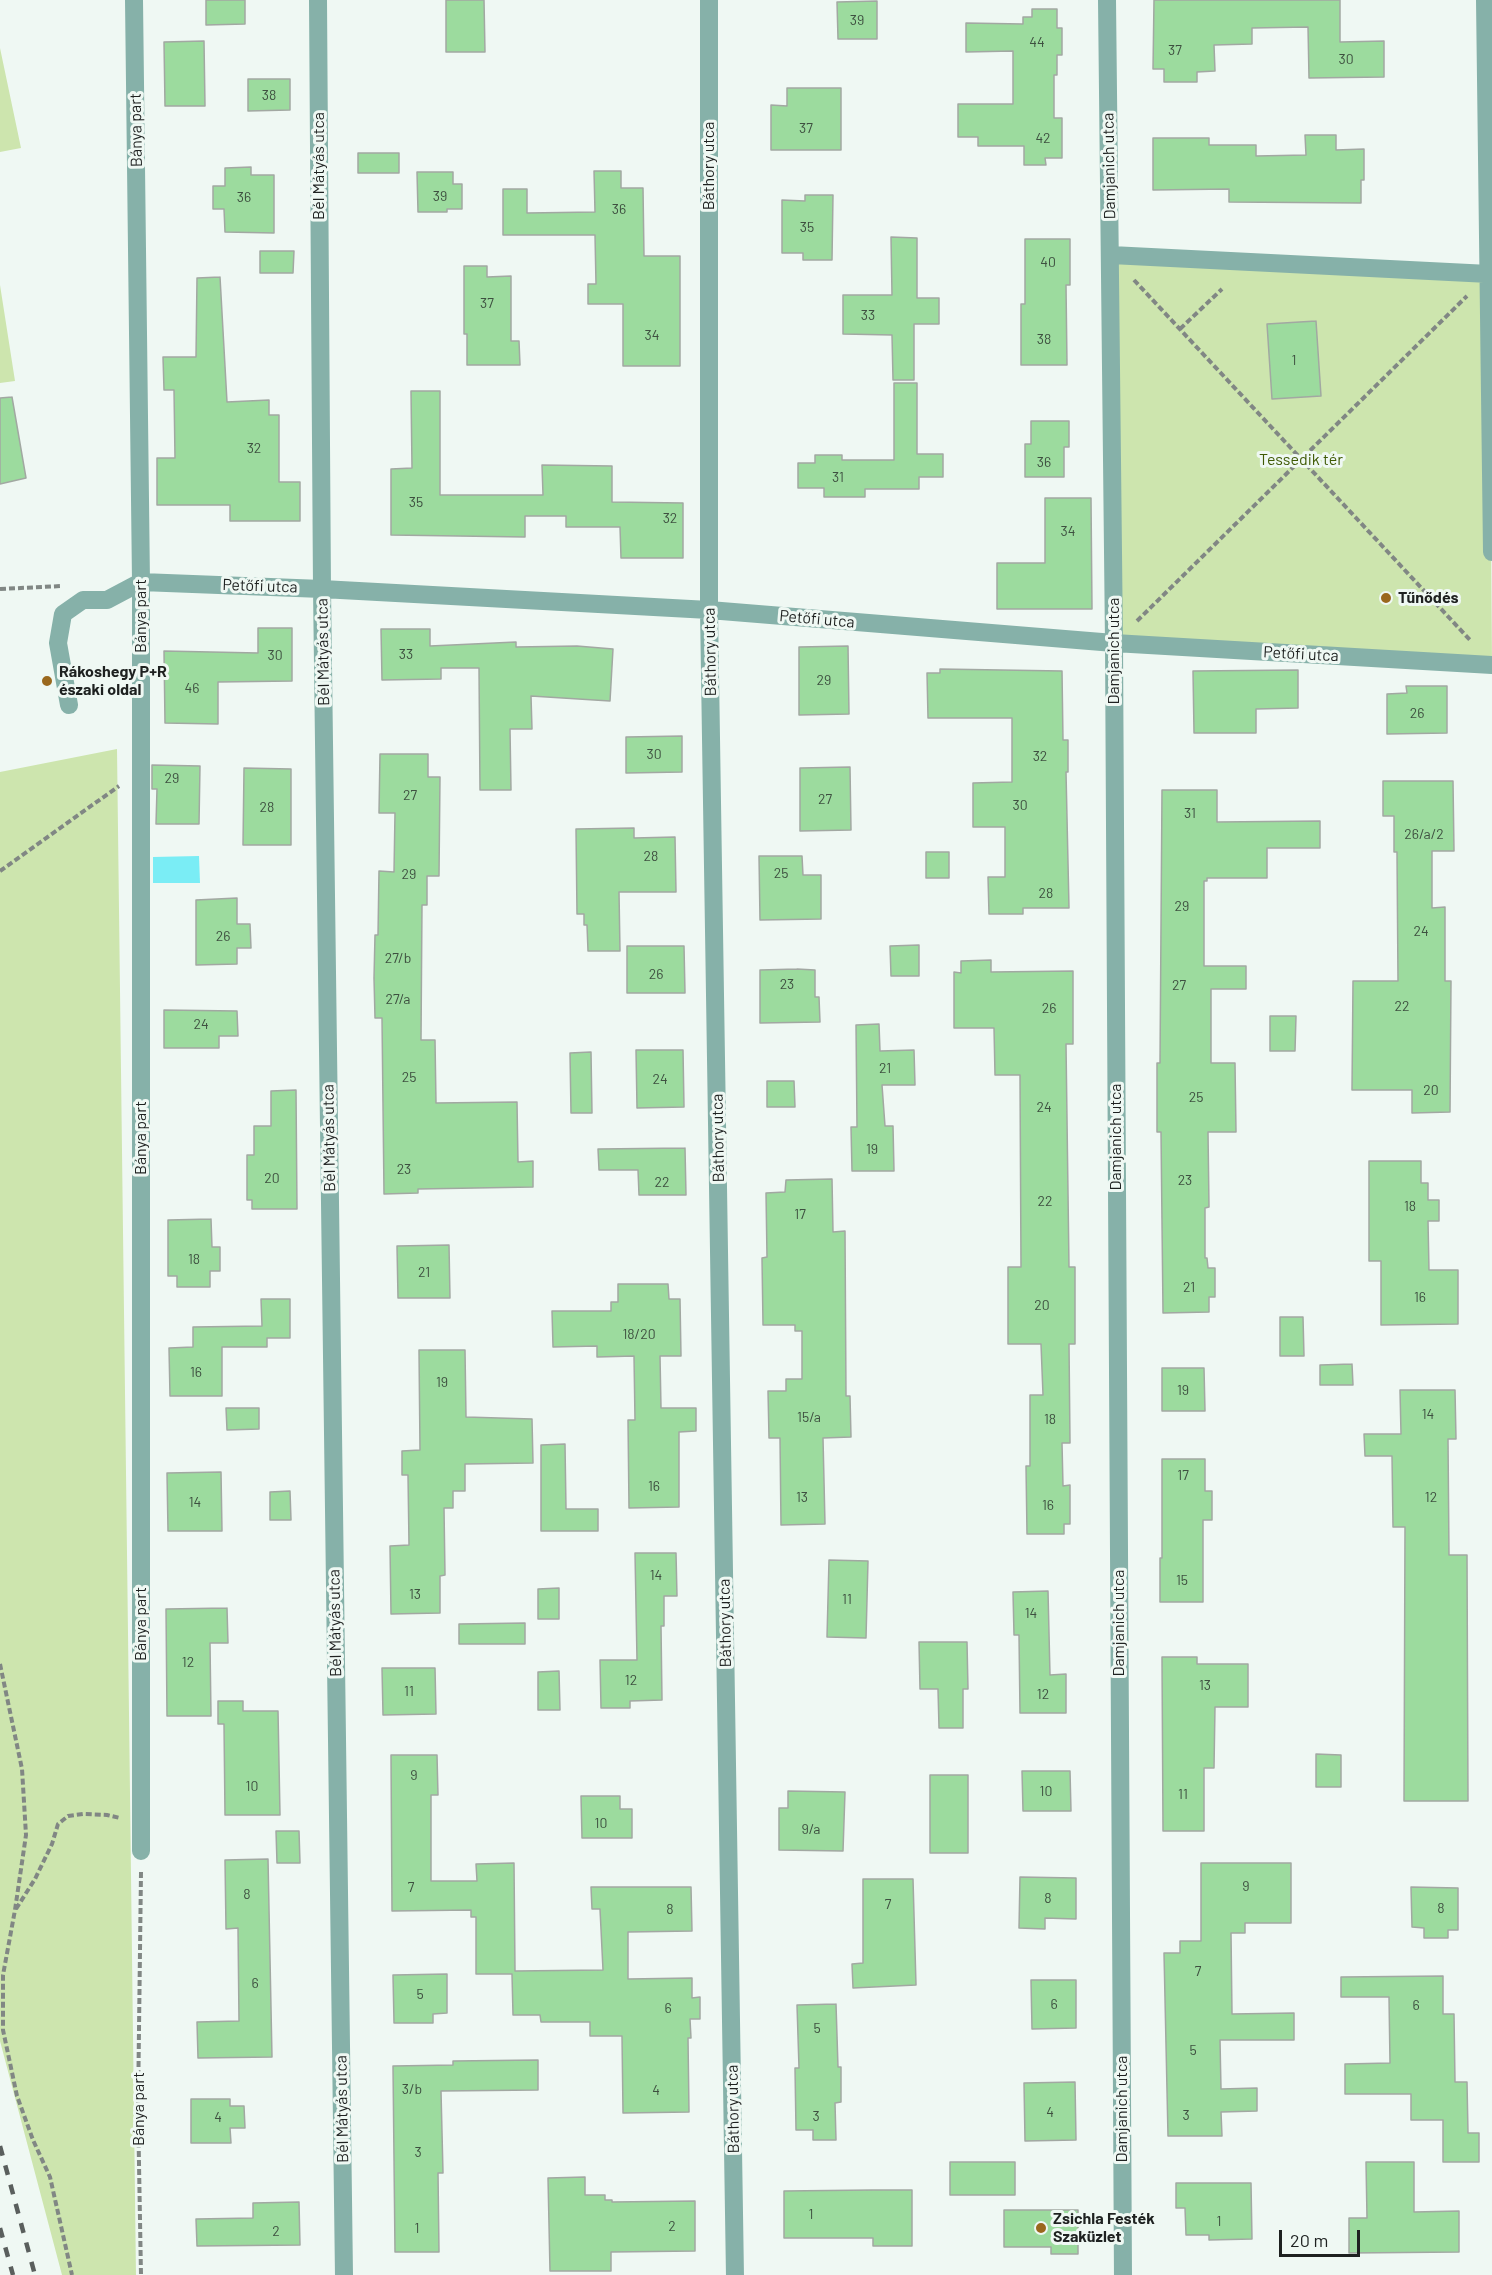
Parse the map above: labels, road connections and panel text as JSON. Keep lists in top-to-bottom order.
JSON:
{
  "streets": {
    "street": [
      "Bánya part",
      "Bél Mátyás utca",
      "Báthory utca",
      "Damjanich utca",
      "Petőfi utca"
    ]
  },
  "crossings": [
    ["Bánya part", "Petőfi utca"],
    ["Bél Mátyás utca", "Petőfi utca"],
    ["Báthory utca", "Petőfi utca"],
    ["Damjanich utca", "Petőfi utca"]
  ],
  "parks": ["Tessedik tér"],
  "places": ["Tűnődés", "Rákoshegy P+R északi oldal", "Zsichla Festék Szaküzlet"],
  "house_numbers": [
    "39",
    "44",
    "37",
    "30",
    "38",
    "37",
    "42",
    "39",
    "36",
    "36",
    "35",
    "40",
    "37",
    "33",
    "34",
    "38",
    "1",
    "32",
    "36",
    "31",
    "35",
    "32",
    "34",
    "33",
    "30",
    "29",
    "46",
    "26",
    "30",
    "32",
    "29",
    "27",
    "27",
    "30",
    "28",
    "31",
    "26/a/2",
    "28",
    "25",
    "29",
    "28",
    "29",
    "24",
    "26",
    "27/b",
    "26",
    "23",
    "27",
    "27/a",
    "22",
    "26",
    "24",
    "21",
    "25",
    "24",
    "20",
    "25",
    "24",
    "19",
    "23",
    "20",
    "23",
    "22",
    "22",
    "18",
    "17",
    "18",
    "21",
    "21",
    "16",
    "20",
    "18/20",
    "16",
    "19",
    "19",
    "14",
    "15/a",
    "18",
    "17",
    "16",
    "13",
    "12",
    "14",
    "16",
    "14",
    "15",
    "13",
    "11",
    "14",
    "12",
    "12",
    "13",
    "11",
    "12",
    "9",
    "10",
    "10",
    "11",
    "10",
    "9/a",
    "9",
    "7",
    "8",
    "8",
    "7",
    "8",
    "8",
    "7",
    "6",
    "5",
    "6",
    "6",
    "6",
    "5",
    "5",
    "3/b",
    "4",
    "4",
    "3",
    "3",
    "4",
    "3",
    "1",
    "1",
    "2",
    "1",
    "2"
  ],
  "scale_bar": "20 m"
}
